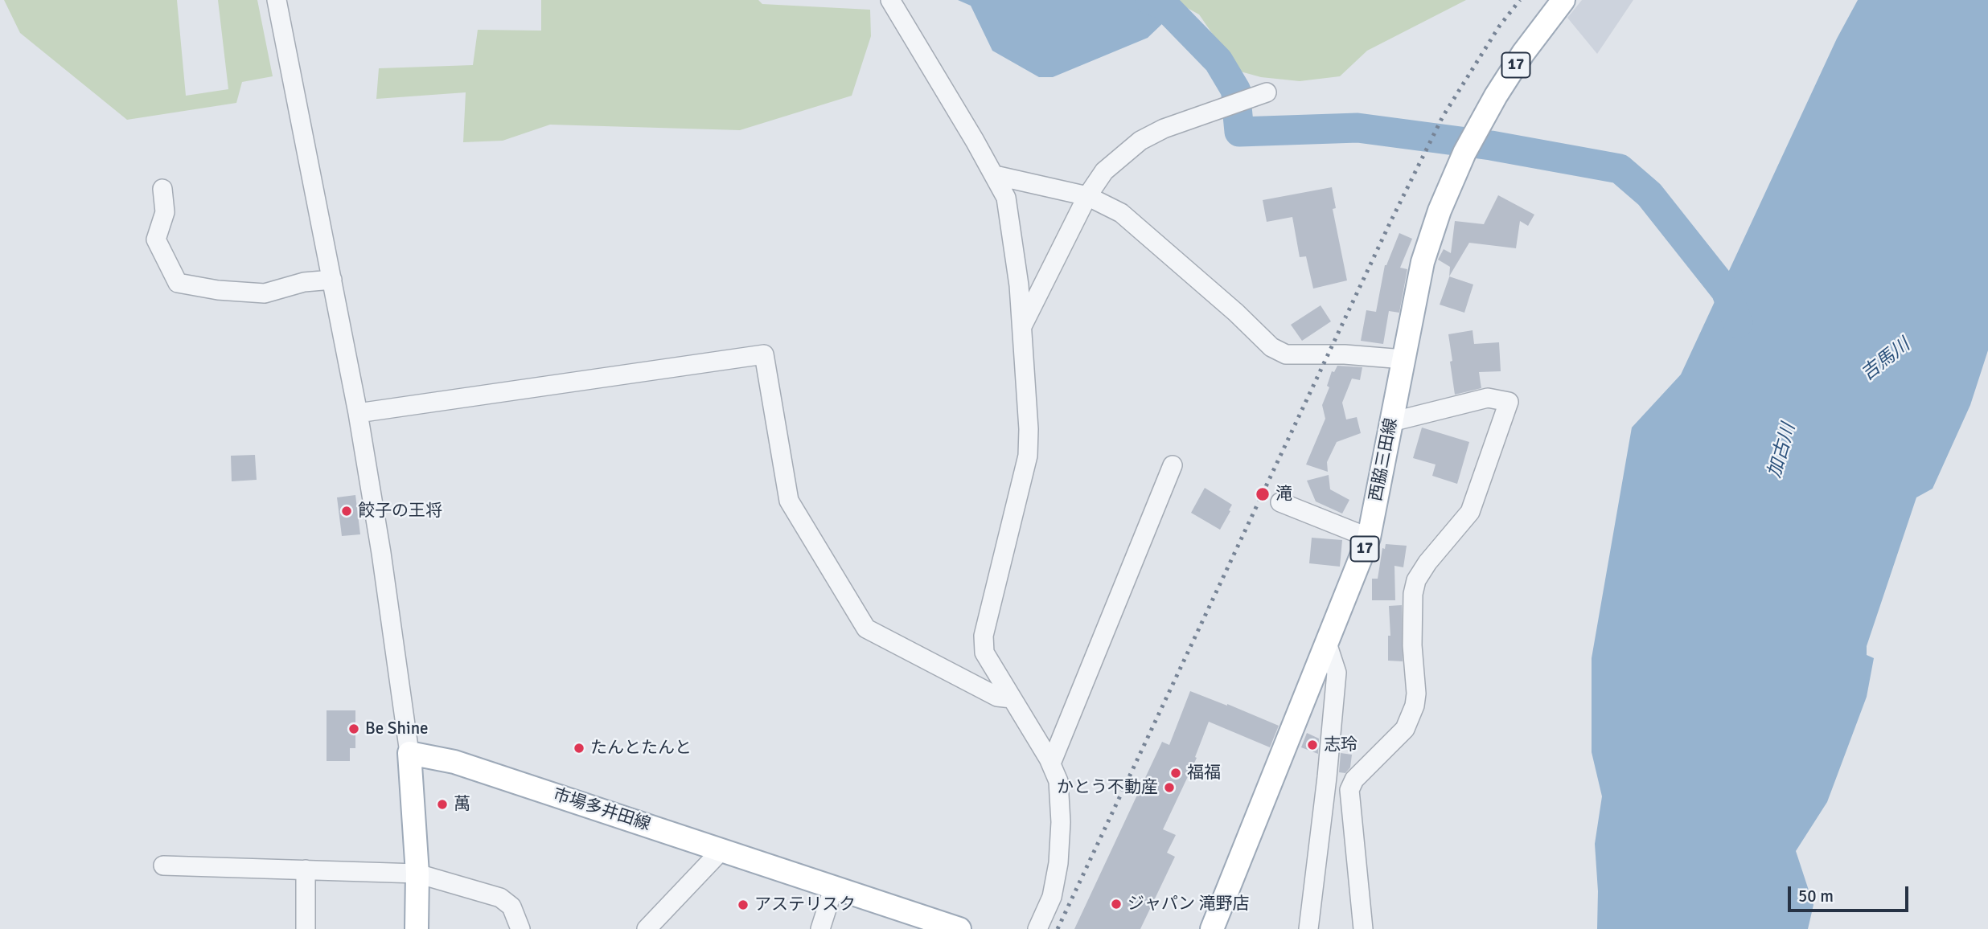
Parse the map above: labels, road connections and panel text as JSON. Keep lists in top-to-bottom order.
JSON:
{
  "streets": {
    "main road": ["17", "西脇三田線", "市場多井田線"]
  },
  "water": ["吉馬川", "加古川"],
  "places": [
    "滝",
    "餃子の王将",
    "Be Shine",
    "志玲",
    "たんとたんと",
    "福福",
    "かとう不動産",
    "萬",
    "ジャパン 滝野店",
    "アステリスク"
  ],
  "scale_bar": "50 m"
}
